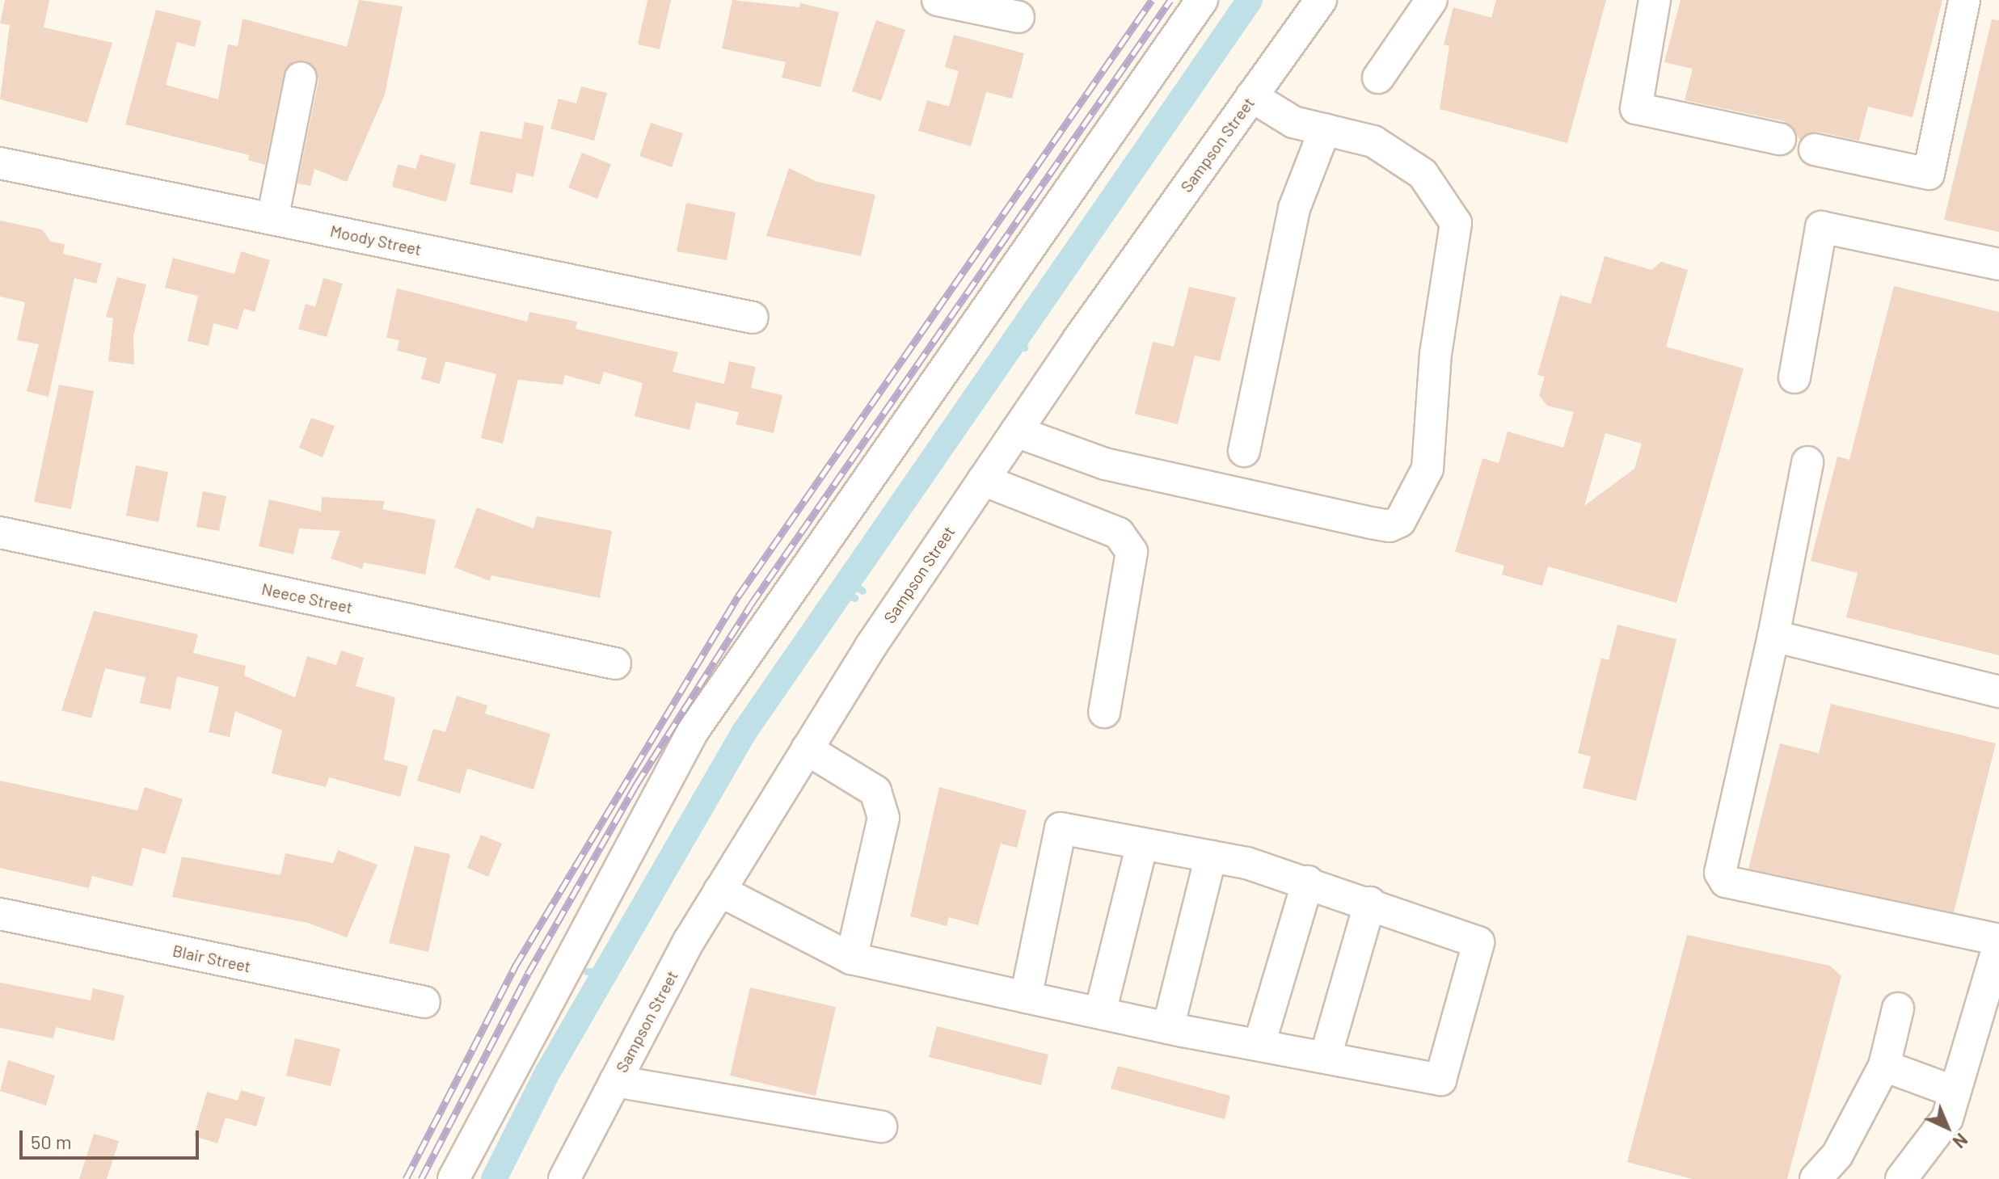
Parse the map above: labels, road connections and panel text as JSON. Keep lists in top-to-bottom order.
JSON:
{
  "streets": {
    "street": [
      "Sampson Street",
      "Moody Street",
      "Neece Street",
      "Blair Street"
    ]
  },
  "scale_bar": "50 m",
  "north": "bottom right"
}
